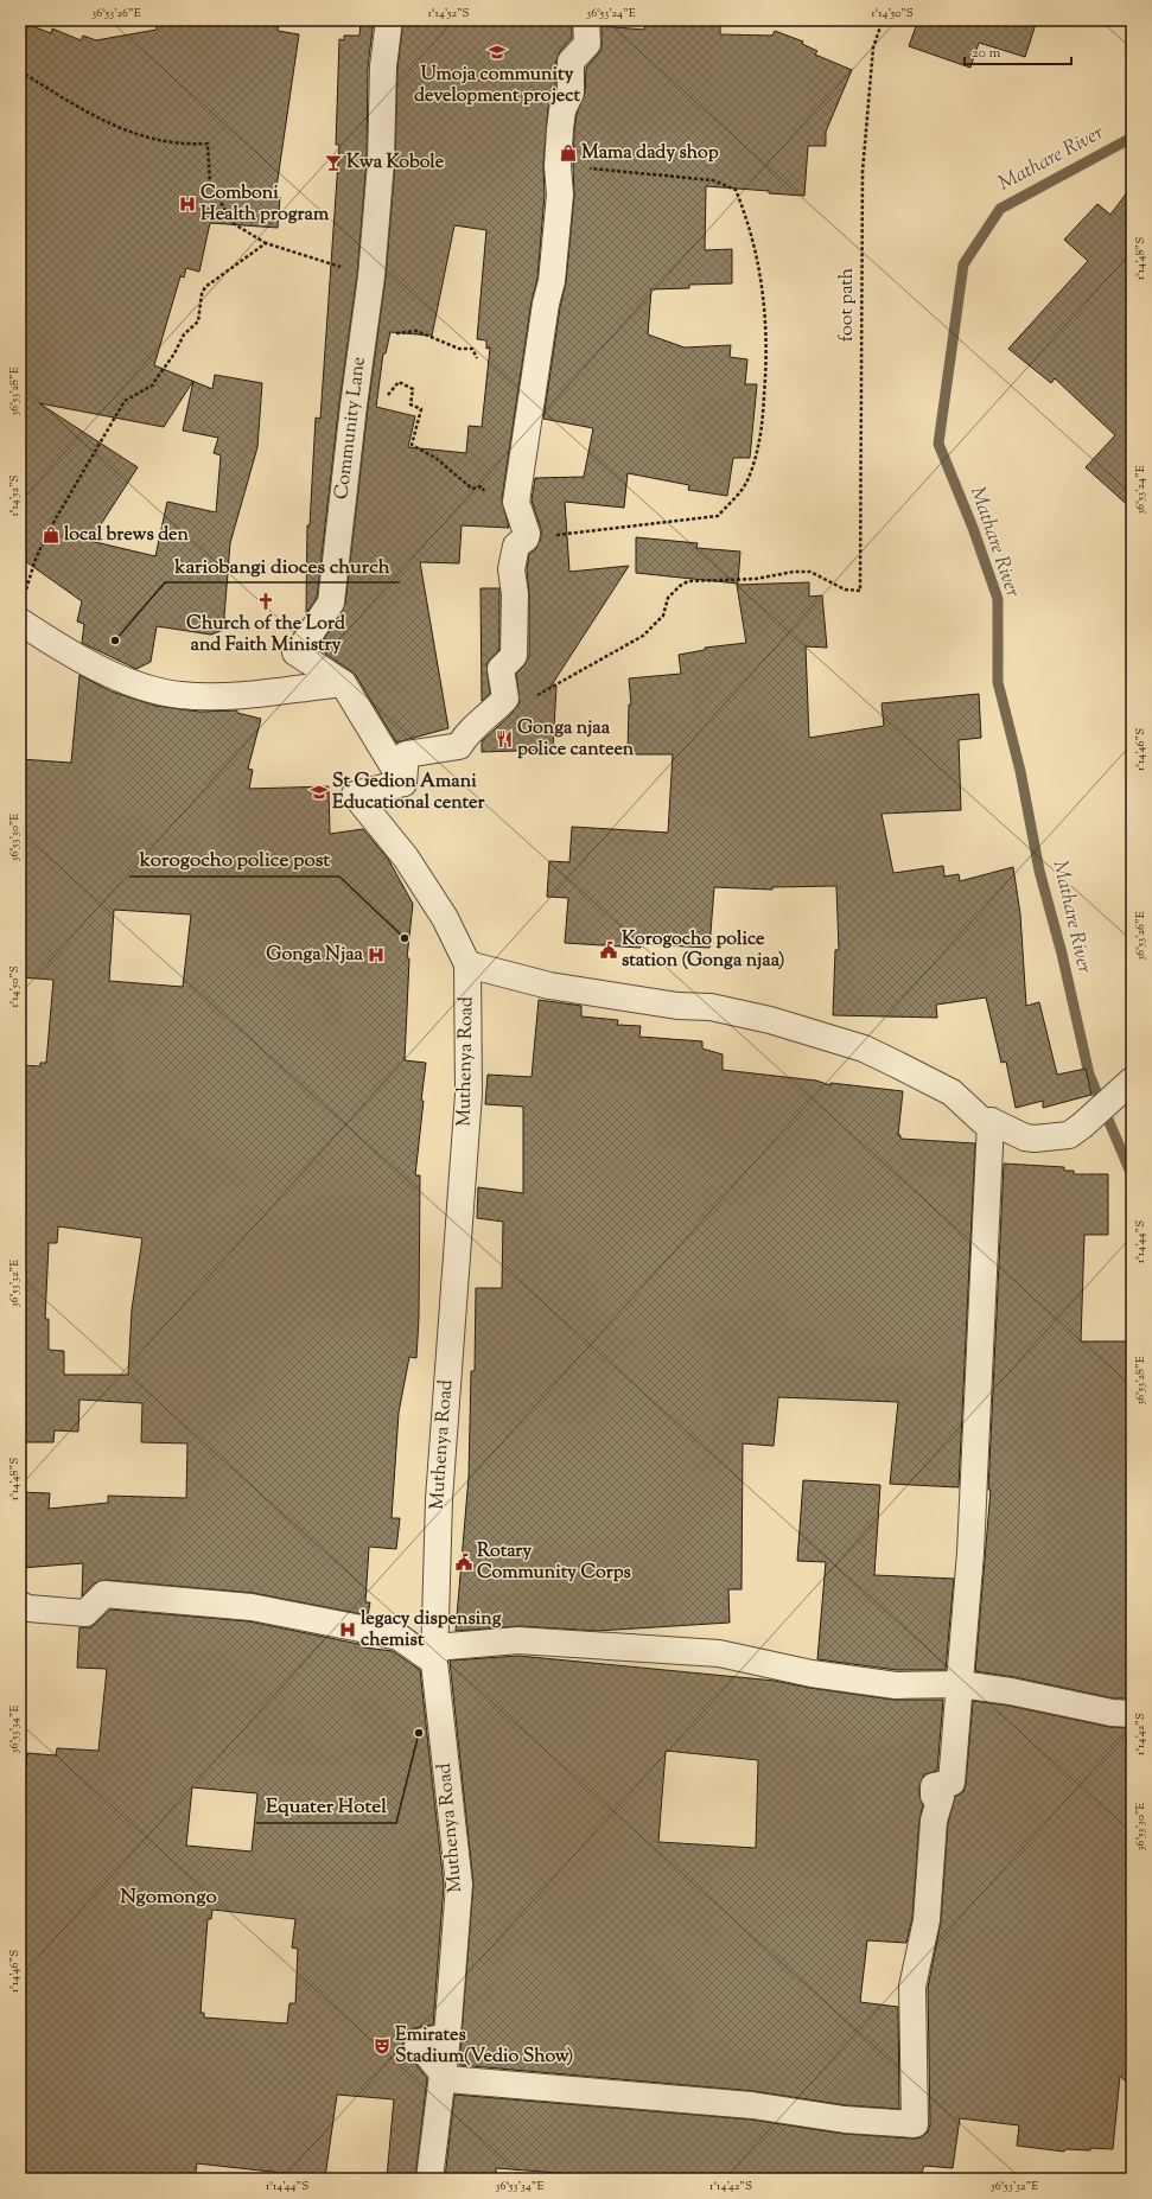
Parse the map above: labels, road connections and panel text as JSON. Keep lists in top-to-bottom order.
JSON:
{
  "streets": {
    "street": ["Community Lane", "Muthenya Road"],
    "path": ["foot path"]
  },
  "crossings": [
    ["Community Lane", "Muthenya Road"]
  ],
  "districts": ["Ngomongo"],
  "water": ["Mathare River"],
  "places": {
    "school or university": ["Umoja community development project", "St Gedion Amani Educational center"],
    "shop": ["Mama dady shop", "local brews den"],
    "bar": ["Kwa Kobole"],
    "hospital": ["Comboni Health program", "Gonga Njaa", "legacy dispensing chemist"],
    "church": ["Church of the Lord and Faith Ministry"],
    "other": ["kariobangi dioces church", "korogocho police post", "Equater Hotel"],
    "restaurant": ["Gonga njaa police canteen"],
    "public building": ["Korogocho police station (Gonga njaa)", "Rotary Community Corps"],
    "theatre": ["Emirates Stadium(Vedio Show)"]
  },
  "scale_bar": "20 m",
  "coordinates": [
    "36°53'26\"E",
    "1°14'52\"S",
    "36°53'24\"E",
    "1°14'50\"S",
    "1°14'48\"S",
    "36°53'28\"E",
    "1°14'46\"S",
    "36°53'30\"E",
    "1°14'44\"S",
    "36°53'32\"E",
    "36°53'34\"E",
    "1°14'42\"S"
  ]
}
